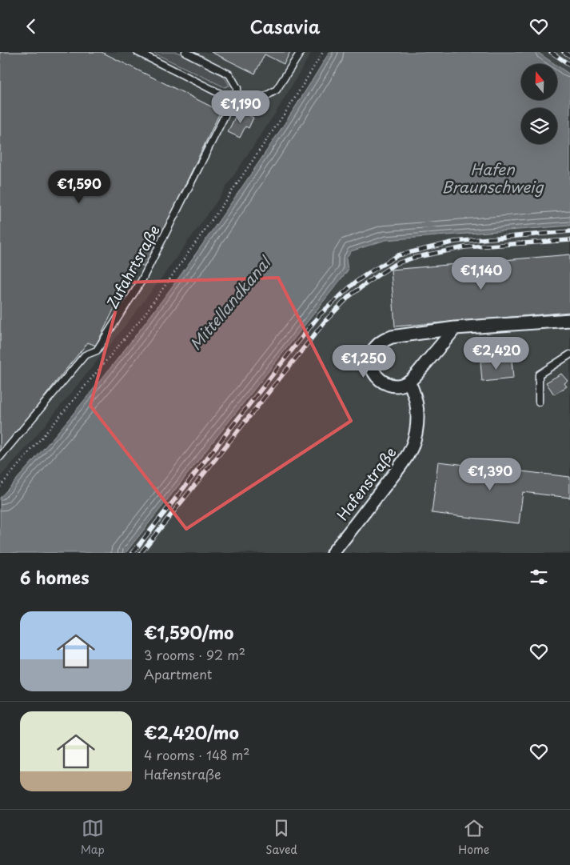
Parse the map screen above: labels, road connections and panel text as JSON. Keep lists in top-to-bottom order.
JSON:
{
  "streets": {
    "street": ["Hafenstraße"],
    "lane": ["Zufahrtsraße"]
  },
  "water": ["Hafen Braunschweig", "Mittellandkanal"],
  "north": "top",
  "page": {
    "header": "Casavia",
    "price": [
      "€1,190",
      "€1,590",
      "€1,140",
      "€2,420",
      "€1,250",
      "€1,390"
    ],
    "heading": "6 homes",
    "list": [
      {
        "name": "€1,590/mo",
        "note": "3 rooms · 92 m² · Apartment"
      },
      {
        "name": "€2,420/mo",
        "note": "4 rooms · 148 m² · Hafenstraße"
      }
    ],
    "tabs": ["Map", "Saved", "Home"]
  }
}
